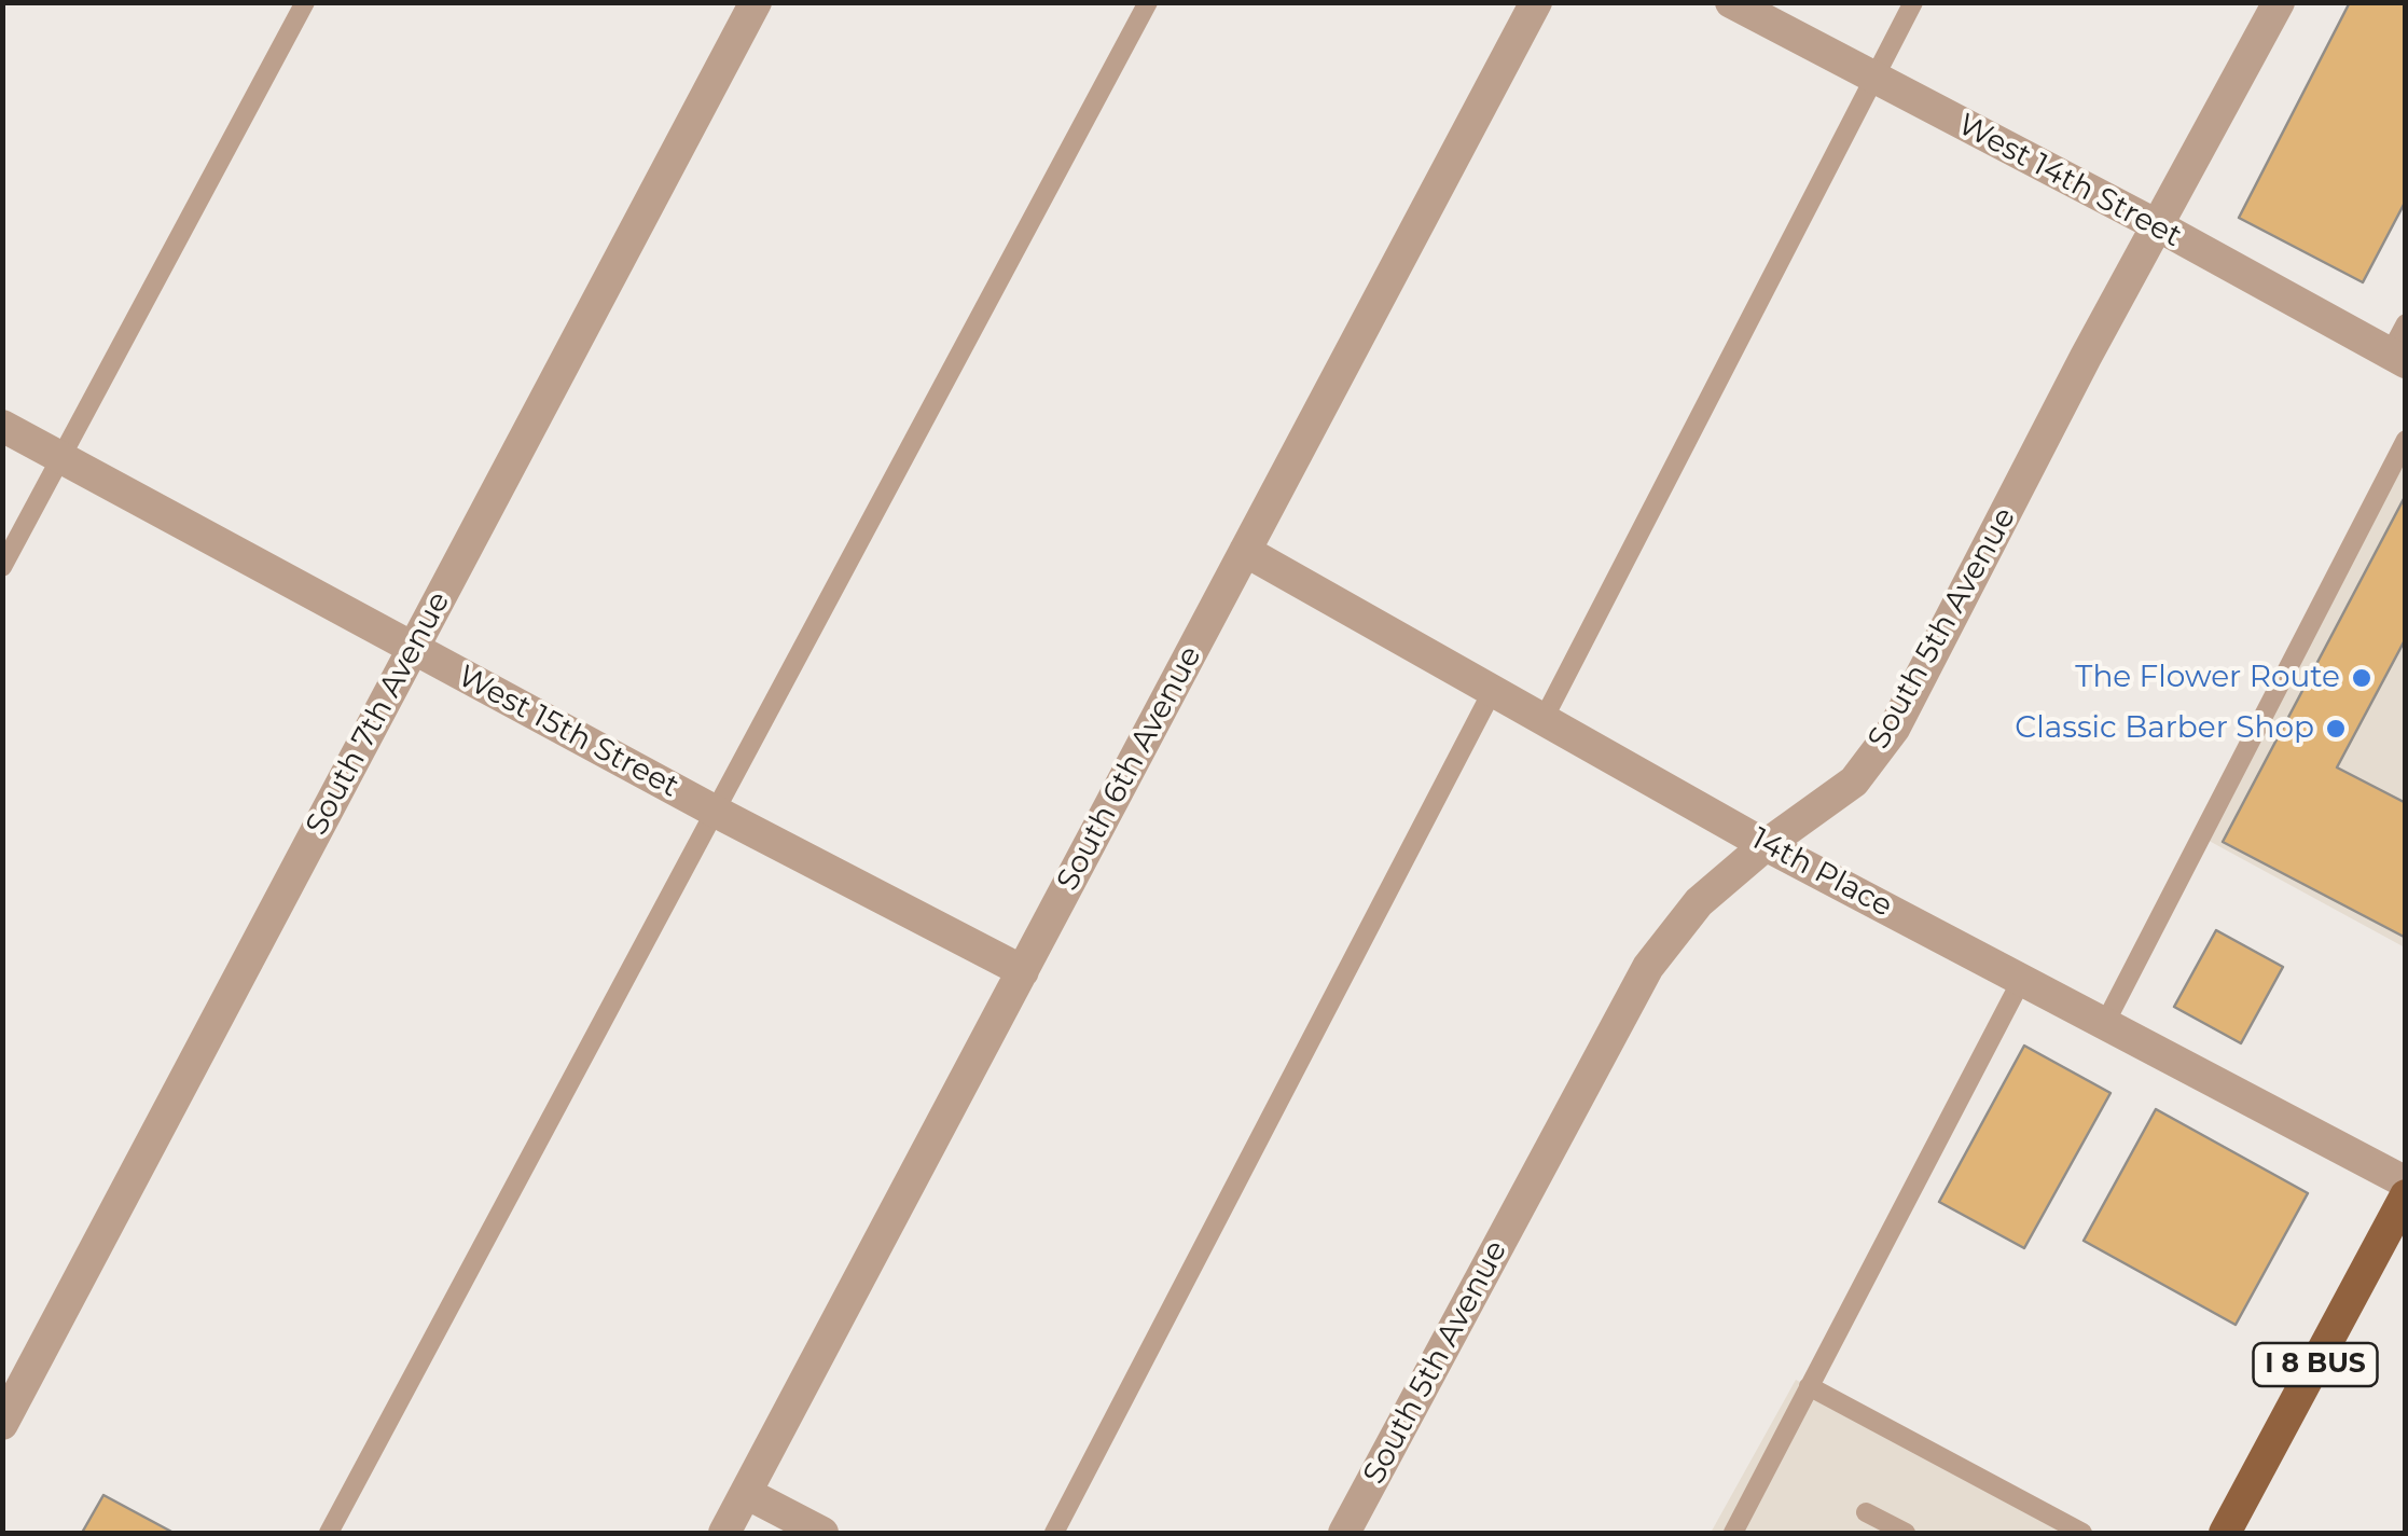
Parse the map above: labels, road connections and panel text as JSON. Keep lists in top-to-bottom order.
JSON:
{
  "streets": {
    "main road": ["I 8 BUS"],
    "street": [
      "West 14th Street",
      "South 5th Avenue",
      "South 7th Avenue",
      "West 15th Street",
      "South 6th Avenue",
      "14th Place"
    ]
  },
  "crossings": [
    ["West 14th Street", "South 5th Avenue"],
    ["South 5th Avenue", "14th Place"],
    ["South 7th Avenue", "West 15th Street"],
    ["West 15th Street", "South 6th Avenue"],
    ["South 6th Avenue", "14th Place"]
  ],
  "places": ["The Flower Route", "Classic Barber Shop"]
}
